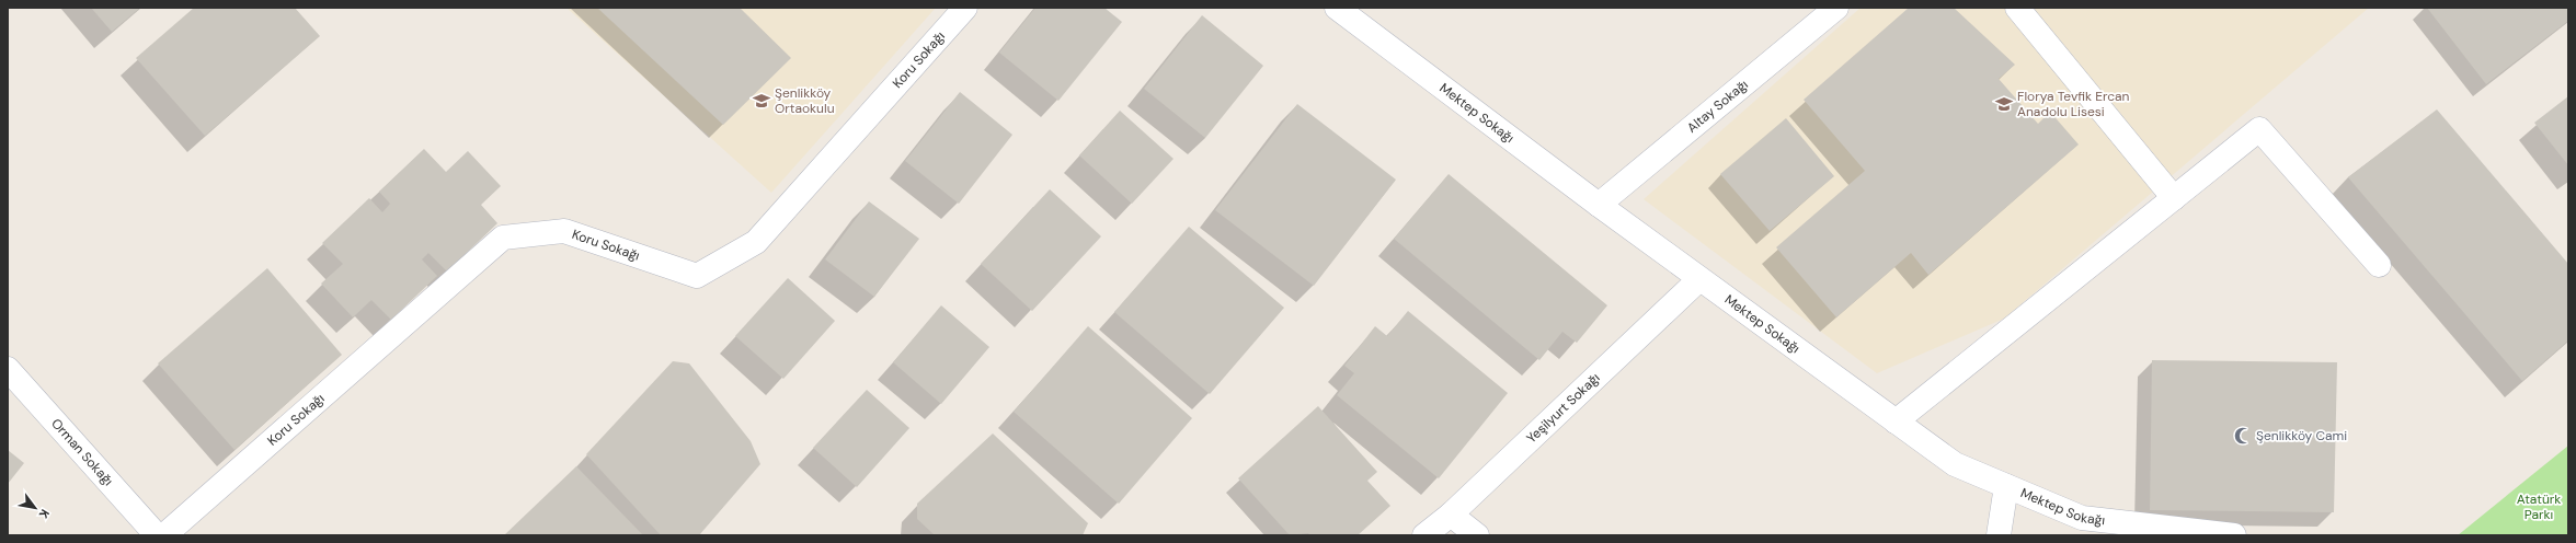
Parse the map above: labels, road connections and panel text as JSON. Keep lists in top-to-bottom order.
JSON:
{
  "streets": {
    "street": [
      "Koru Sokağı",
      "Altay Sokağı",
      "Mektep Sokağı",
      "Yeşilyurt Sokağı",
      "Orman Sokağı"
    ]
  },
  "crossings": [
    ["Altay Sokağı", "Mektep Sokağı"],
    ["Mektep Sokağı", "Yeşilyurt Sokağı"]
  ],
  "parks": ["Atatürk Parkı"],
  "places": {
    "school or university": ["Şenlikköy Ortaokulu", "Florya Tevfik Ercan Anadolu Lisesi"],
    "mosque": ["Şenlikköy Cami"]
  },
  "north": "bottom right"
}
